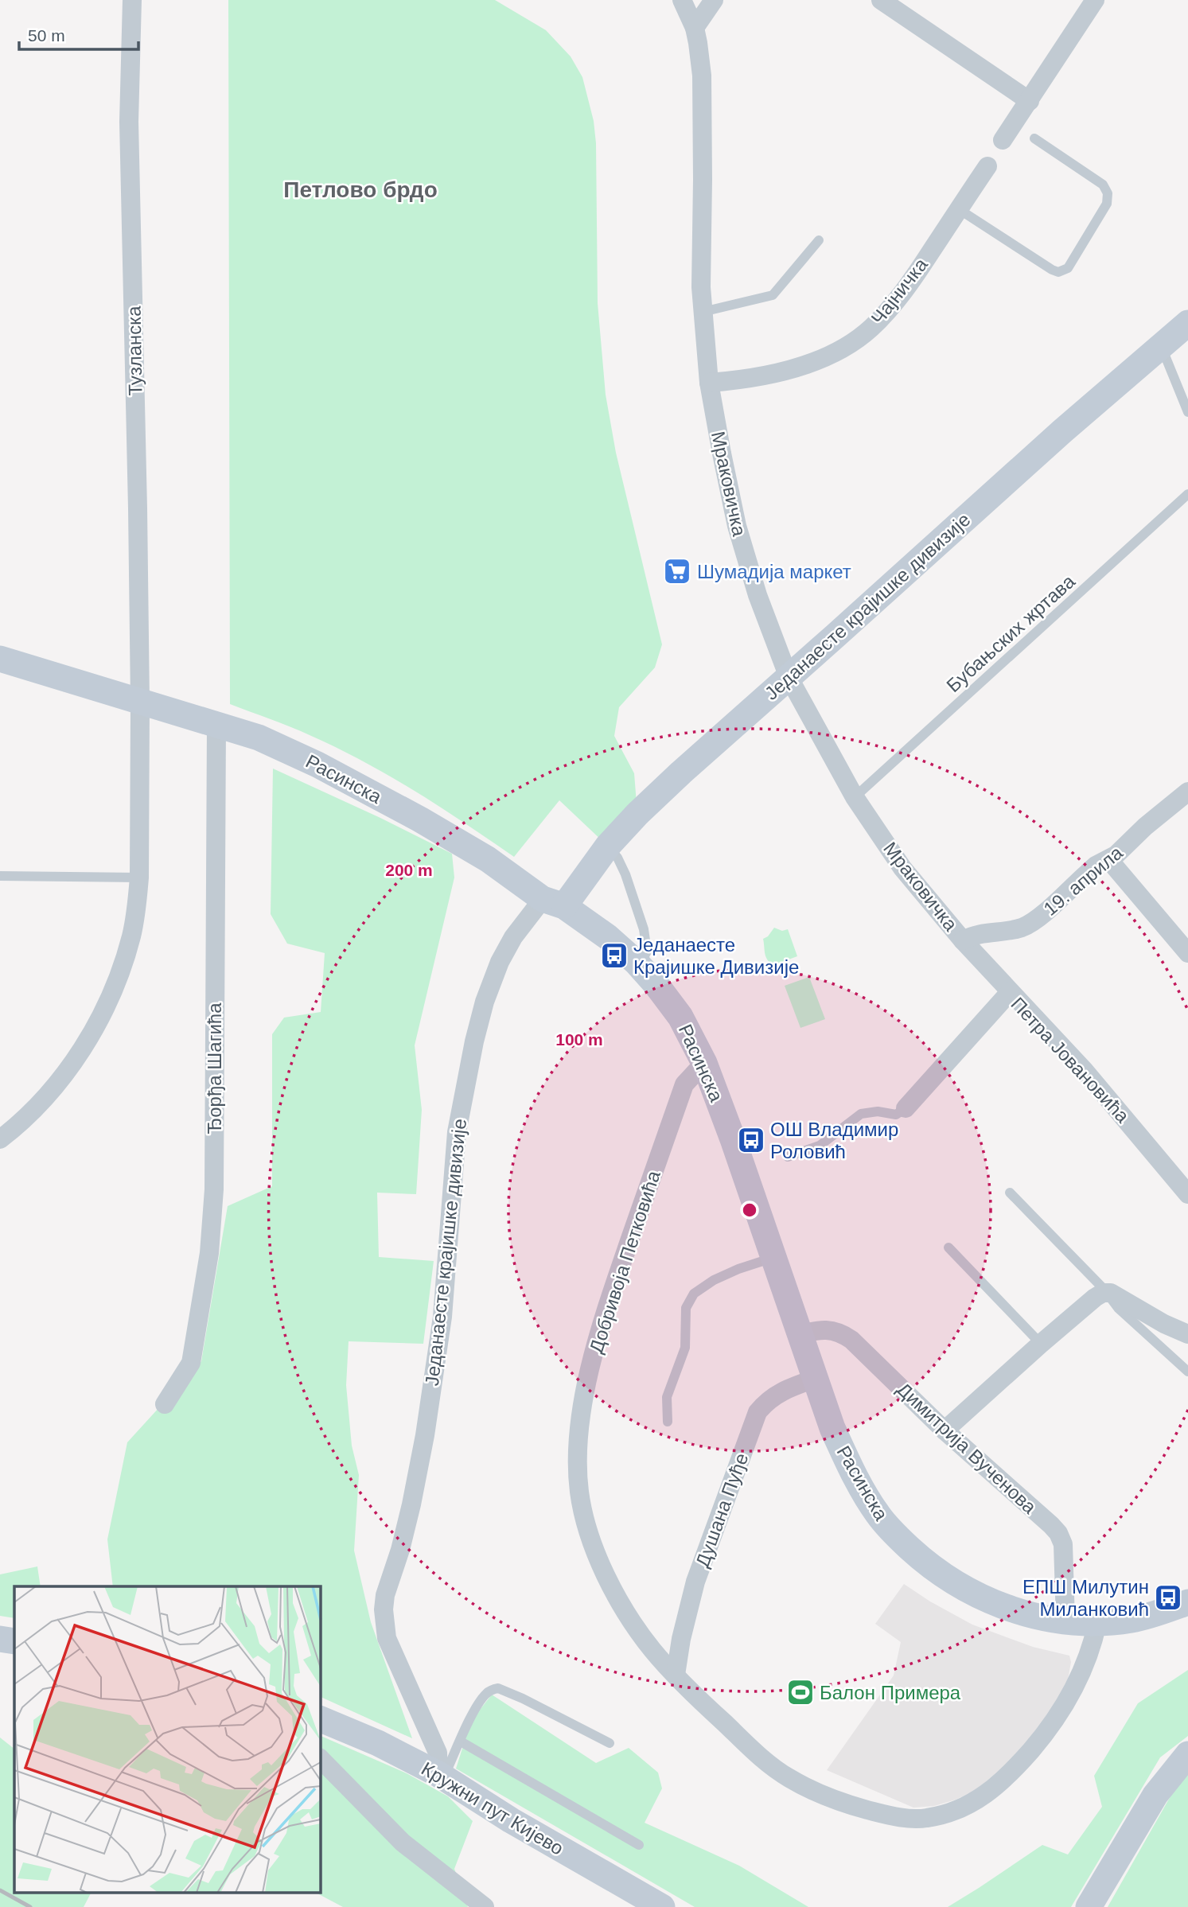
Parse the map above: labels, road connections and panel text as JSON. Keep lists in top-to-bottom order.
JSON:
{
  "streets": {
    "street": [
      "Чајничка",
      "Тузланска",
      "Мраковичка",
      "Једанаесте крајишке дивизије",
      "Расинска",
      "19. априла",
      "Петра Јовановића",
      "Ђорђа Шагића",
      "Добривоја Петковића",
      "Димитрија Вученова",
      "Душана Пуђе",
      "Кружни пут Кијево"
    ],
    "lane": ["Бубањских жртава"]
  },
  "crossings": [
    ["Чајничка", "Мраковичка"],
    ["Тузланска", "Расинска"],
    ["Мраковичка", "Једанаесте крајишке дивизије"],
    ["Мраковичка", "Бубањских жртава"],
    ["Мраковичка", "19. априла"],
    ["Мраковичка", "Петра Јовановића"],
    ["Једанаесте крајишке дивизије", "Расинска"],
    ["Једанаесте крајишке дивизије", "Кружни пут Кијево"],
    ["Расинска", "Ђорђа Шагића"],
    ["Расинска", "Добривоја Петковића"],
    ["Расинска", "Димитрија Вученова"],
    ["Расинска", "Душана Пуђе"],
    ["Добривоја Петковића", "Душана Пуђе"]
  ],
  "districts": ["Петлово брдо"],
  "places": {
    "supermarket": ["Шумадија маркет"],
    "bus stop": ["Једанаесте Крајишке Дивизије", "ОШ Владимир Роловић", "ЕПШ Милутин Миланковић"],
    "sports": ["Балон Примера"]
  },
  "scale_bar": "50 m",
  "rings": ["200 m", "100 m"]
}
